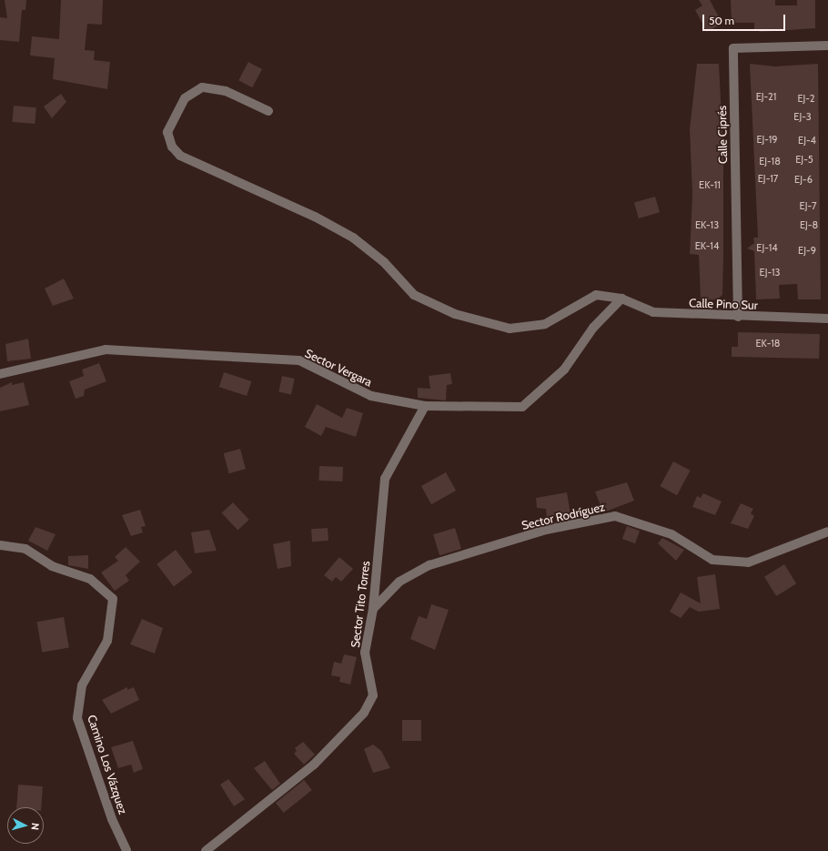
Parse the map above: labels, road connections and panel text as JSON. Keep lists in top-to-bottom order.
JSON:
{
  "streets": {
    "street": [
      "Calle Ciprés",
      "Calle Pino Sur",
      "Sector Vergara",
      "Sector Rodríguez",
      "Sector Tito Torres",
      "Camino Los Vázquez"
    ]
  },
  "crossings": [
    ["Calle Ciprés", "Calle Pino Sur"],
    ["Calle Pino Sur", "Sector Vergara"],
    ["Sector Vergara", "Sector Tito Torres"],
    ["Sector Rodríguez", "Sector Tito Torres"]
  ],
  "house_numbers": [
    "EJ-21",
    "EJ-2",
    "EJ-3",
    "EJ-19",
    "EJ-4",
    "EJ-5",
    "EJ-18",
    "EJ-17",
    "EJ-6",
    "EK-11",
    "EJ-7",
    "EK-13",
    "EJ-8",
    "EK-14",
    "EJ-14",
    "EJ-9",
    "EJ-13",
    "EK-18"
  ],
  "scale_bar": "50 m",
  "north": "right"
}
